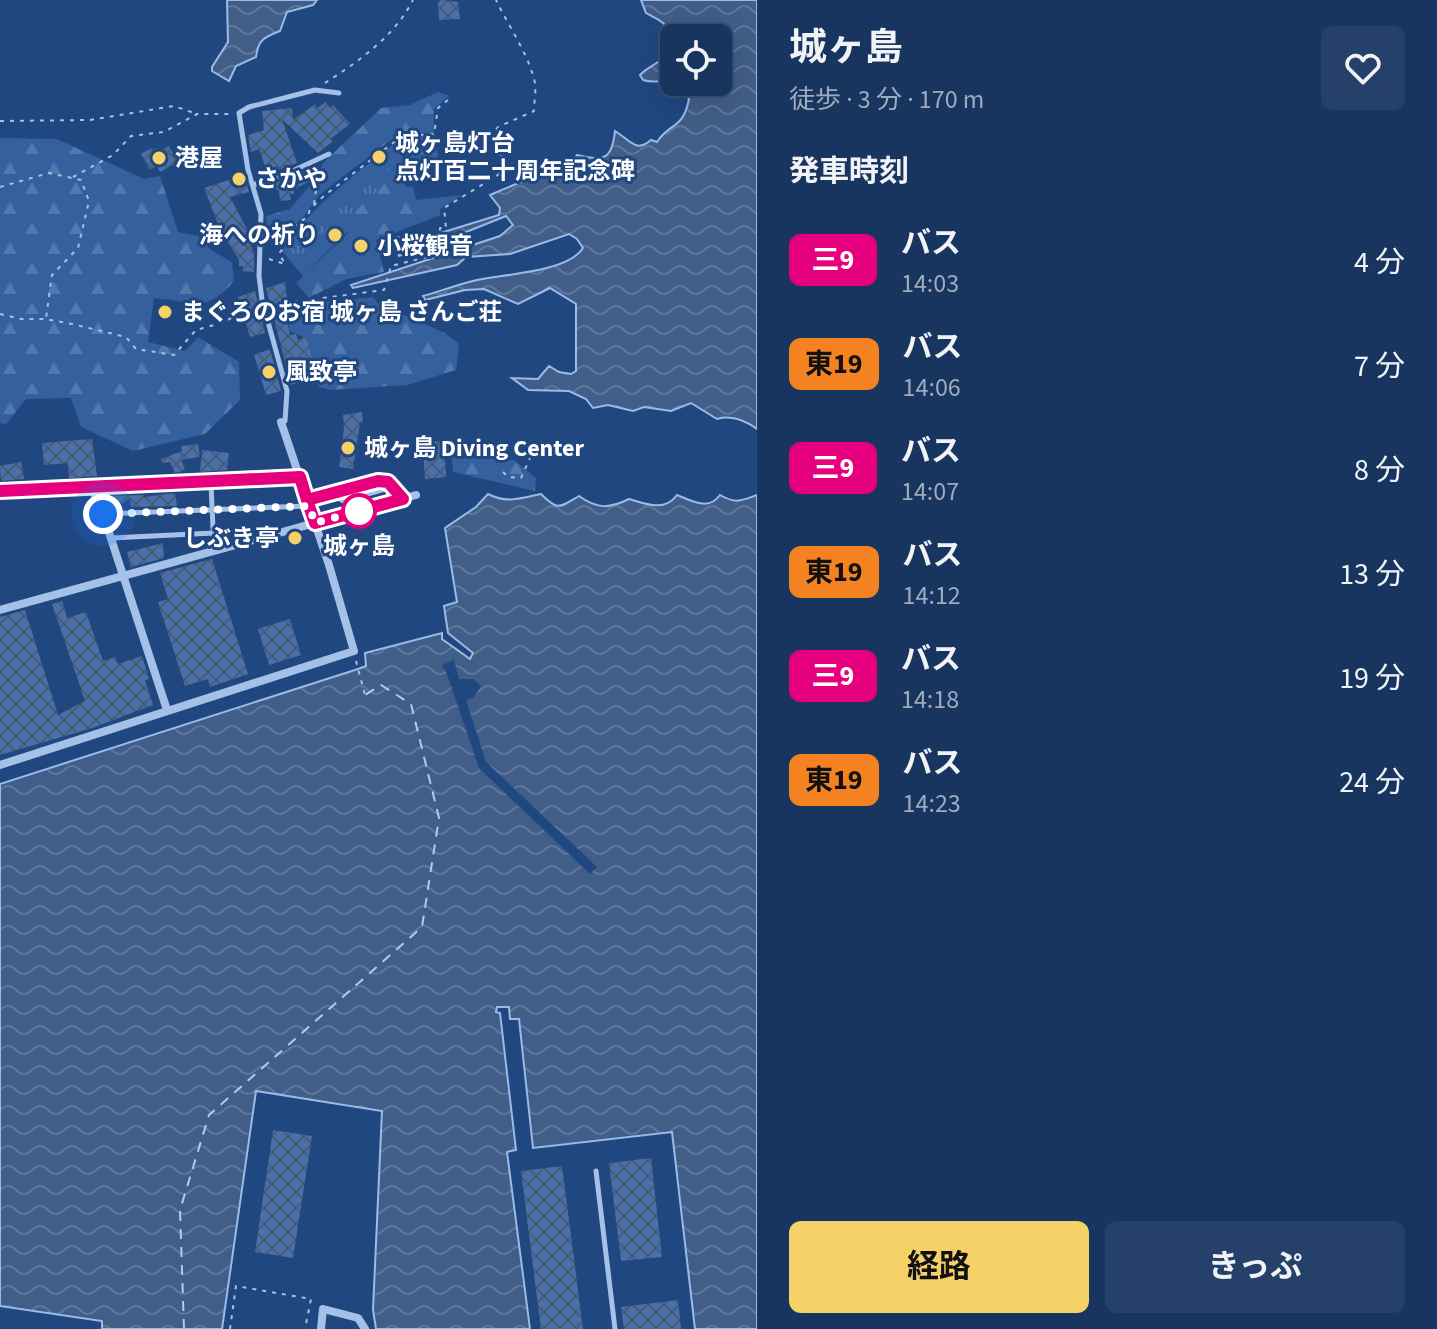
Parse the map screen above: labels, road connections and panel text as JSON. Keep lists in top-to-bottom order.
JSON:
{
  "places": [
    "城ヶ島灯台 点灯百二十周年記念碑",
    "港屋",
    "さかや",
    "海への祈り",
    "小桜観音",
    "まぐろのお宿 城ヶ島 さんご荘",
    "風致亭",
    "城ヶ島 Diving Center",
    "城ヶ島",
    "しぶき亭"
  ],
  "lines": ["bus line 三9"],
  "page": {
    "heading": [
      ["城ヶ島", "徒歩 · 3 分 · 170 m"],
      "発車時刻"
    ],
    "list": [
      {
        "mark": "三9",
        "name": "バス",
        "note": "14:03",
        "value": "4 分"
      },
      {
        "mark": "東19",
        "name": "バス",
        "note": "14:06",
        "value": "7 分"
      },
      {
        "mark": "三9",
        "name": "バス",
        "note": "14:07",
        "value": "8 分"
      },
      {
        "mark": "東19",
        "name": "バス",
        "note": "14:12",
        "value": "13 分"
      },
      {
        "mark": "三9",
        "name": "バス",
        "note": "14:18",
        "value": "19 分"
      },
      {
        "mark": "東19",
        "name": "バス",
        "note": "14:23",
        "value": "24 分"
      }
    ],
    "buttons": ["経路", "きっぷ"]
  }
}
